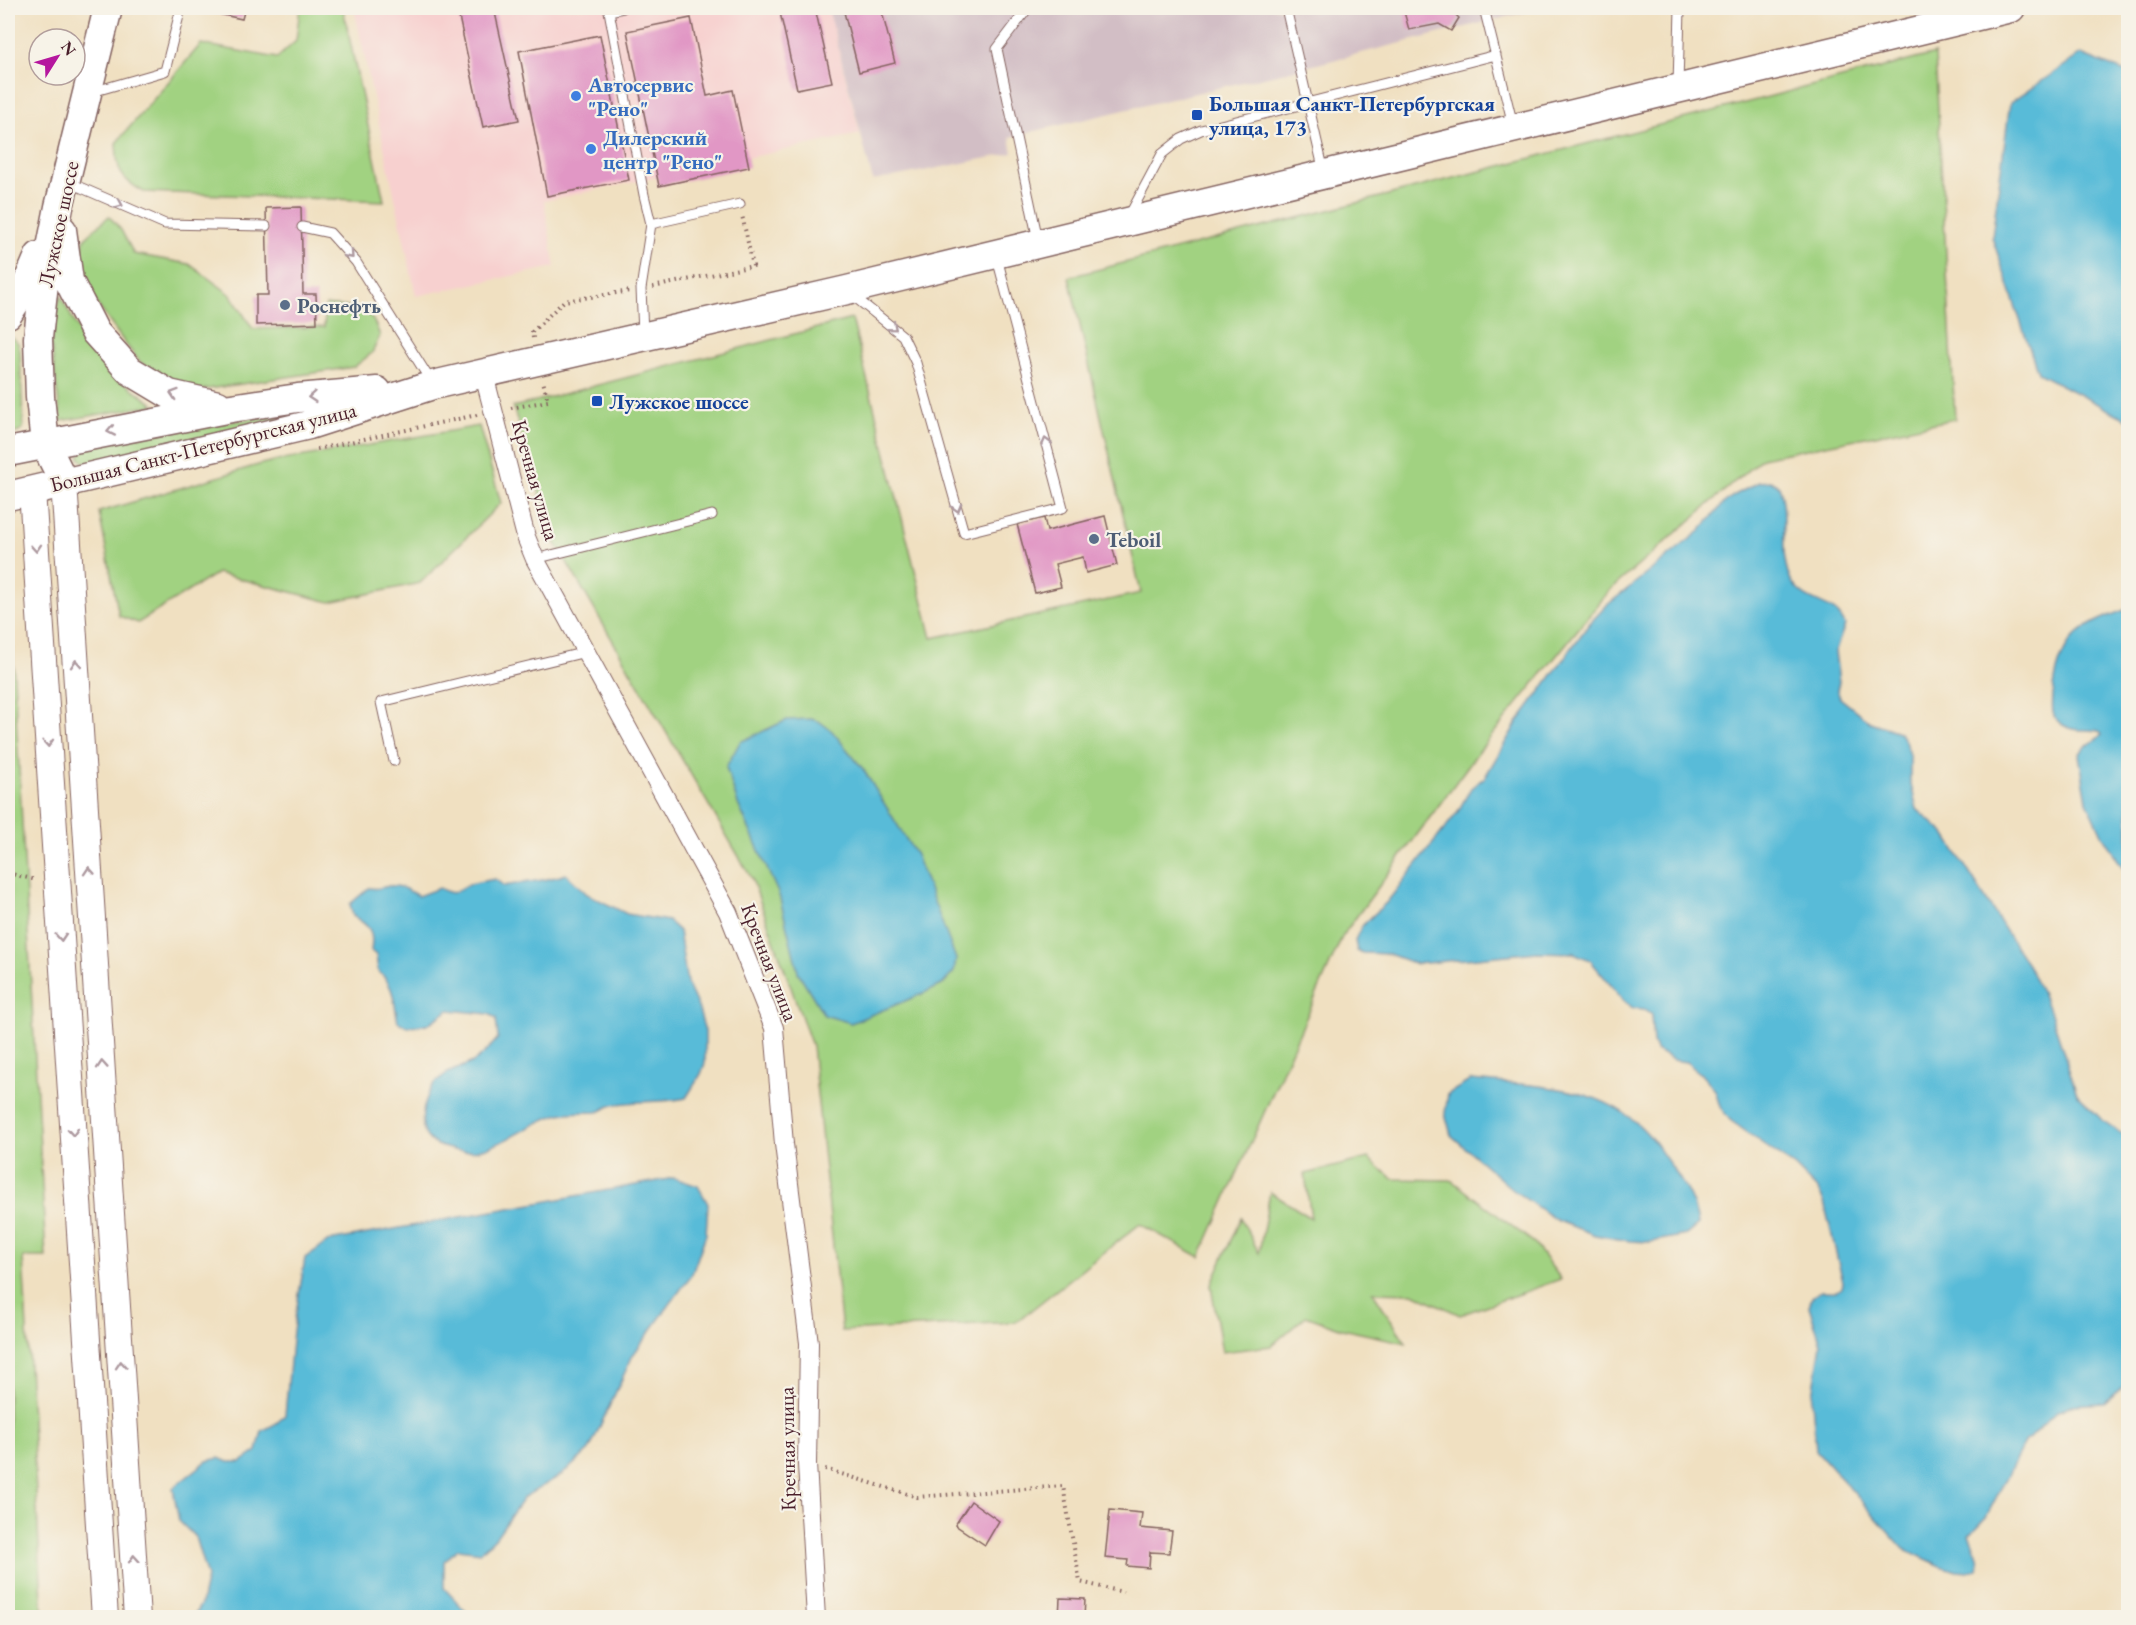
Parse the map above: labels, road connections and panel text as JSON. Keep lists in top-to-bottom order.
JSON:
{
  "streets": {
    "main road": ["Лужское шоссе", "Большая Санкт-Петербургская улица"],
    "street": ["Кречная улица"]
  },
  "crossings": [
    ["Лужское шоссе", "Большая Санкт-Петербургская улица"]
  ],
  "places": {
    "other": [
      "Автосервис \"Рено\"",
      "Дилерский центр \"Рено\"",
      "Роснефть",
      "Teboil"
    ],
    "transit": ["Большая Санкт-Петербургская улица, 173", "Лужское шоссе"]
  },
  "north": "top right"
}
